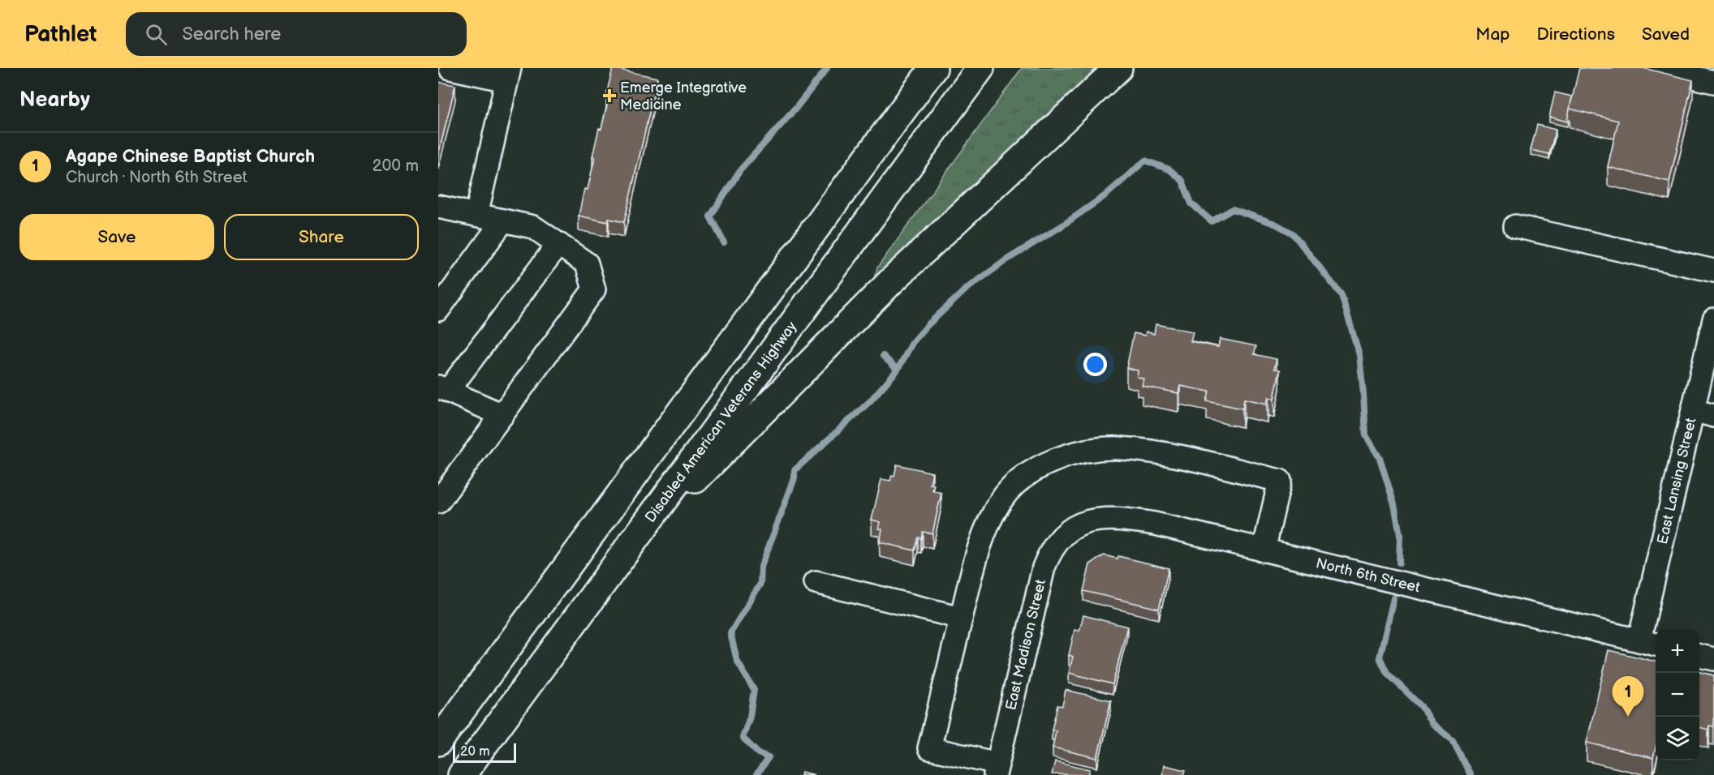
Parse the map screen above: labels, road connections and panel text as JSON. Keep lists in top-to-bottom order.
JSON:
{
  "streets": {
    "highway": ["Disabled American Veterans Highway"],
    "street": ["East Lansing Street", "North 6th Street", "East Madison Street"]
  },
  "crossings": [
    ["East Lansing Street", "North 6th Street"],
    ["North 6th Street", "East Madison Street"]
  ],
  "places": {
    "health": ["Emerge Integrative Medicine"]
  },
  "scale_bar": "20 m",
  "page": {
    "header": "Pathlet",
    "search": "Search here",
    "nav": ["Map", "Directions", "Saved"],
    "heading": "Nearby",
    "list": [
      {
        "mark": "1",
        "name": "Agape Chinese Baptist Church",
        "note": "Church · North 6th Street",
        "value": "200 m"
      }
    ],
    "buttons": ["Save", "Share"],
    "map_buttons": ["+", "−"],
    "pins": "1",
    "scale": "20 m"
  }
}
